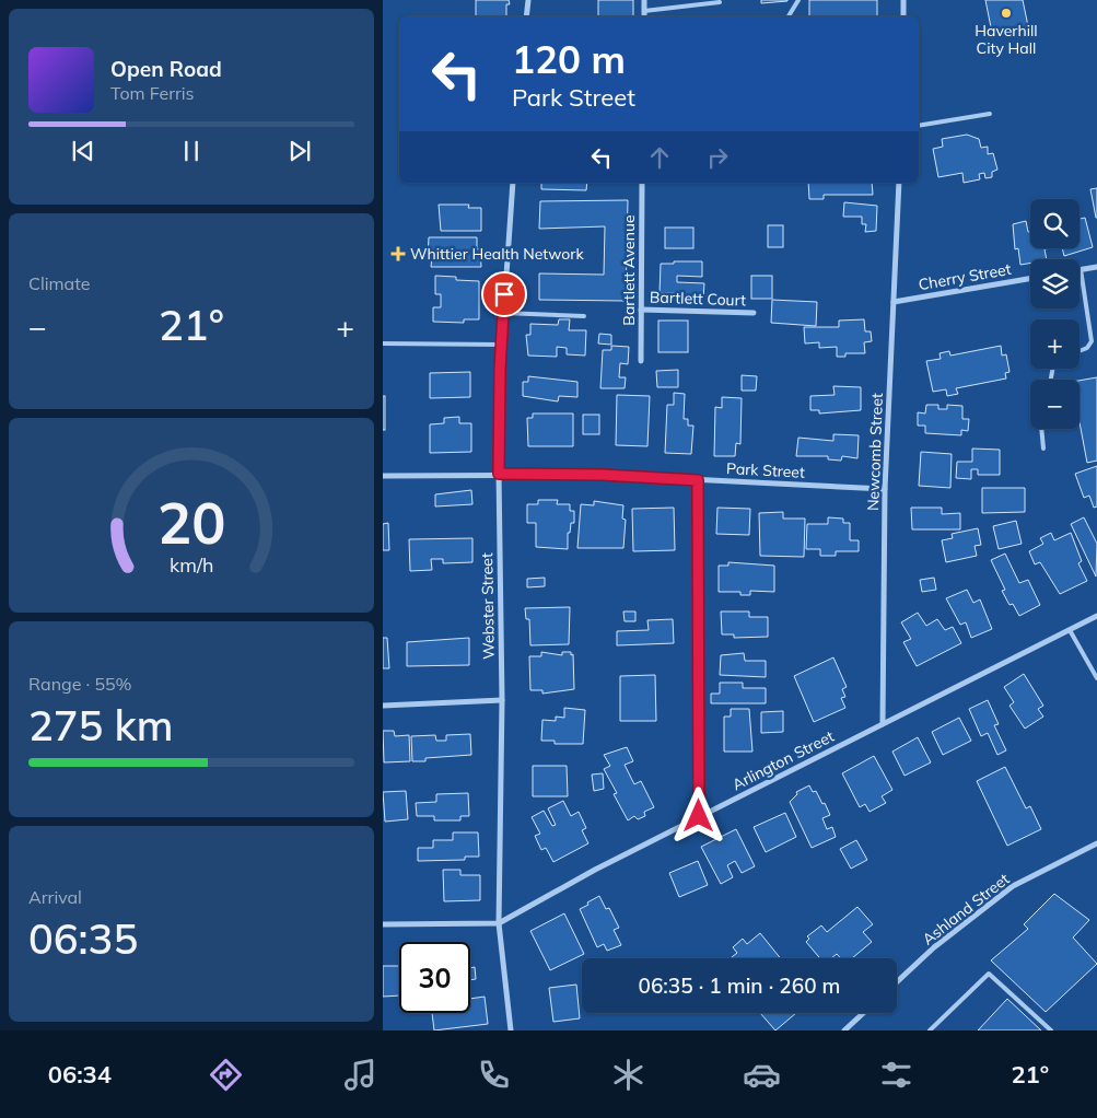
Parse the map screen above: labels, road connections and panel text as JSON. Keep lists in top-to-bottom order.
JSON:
{
  "streets": {
    "street": [
      "Bartlett Avenue",
      "Cherry Street",
      "Bartlett Court",
      "Newcomb Street",
      "Park Street",
      "Webster Street",
      "Arlington Street",
      "Ashland Street"
    ]
  },
  "crossings": [
    ["Bartlett Avenue", "Bartlett Court"],
    ["Cherry Street", "Newcomb Street"],
    ["Newcomb Street", "Park Street"],
    ["Newcomb Street", "Arlington Street"],
    ["Park Street", "Webster Street"],
    ["Webster Street", "Arlington Street"]
  ],
  "places": {
    "other": ["Haverhill City Hall"],
    "health": ["Whittier Health Network"]
  },
  "page": {
    "turn": ["120 m", "Park Street"],
    "song": ["Open Road", "Tom Ferris"],
    "map_buttons": ["+", "−"],
    "tile": [
      "Climate",
      ["Range · 55%", "275 km"],
      ["Arrival", "06:35"]
    ],
    "heat": ["−", "21°", "+"],
    "limit": "30",
    "trip": "06:35 · 1 min · 260 m",
    "tabs": ["06:34", "21°"],
    "gauge": ["20", "km/h"]
  }
}
